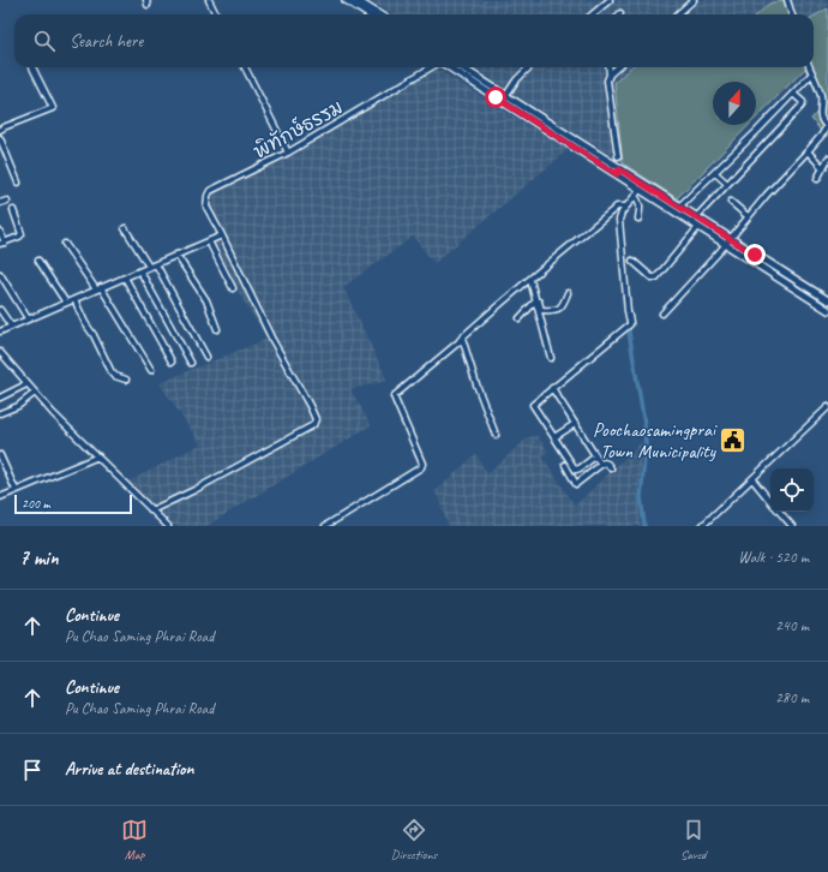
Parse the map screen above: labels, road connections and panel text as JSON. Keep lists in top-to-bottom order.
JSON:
{
  "streets": {
    "street": ["พิทักษ์ธรรม"]
  },
  "places": {
    "public building": ["Poochaosamingprai Town Municipality"]
  },
  "scale_bar": "200 m",
  "north": "top",
  "page": {
    "search": "Search here",
    "scale": "200 m",
    "heading": ["7 min", "Walk · 520 m"],
    "list": [
      ["Continue", "Pu Chao Saming Phrai Road", "240 m"],
      ["Continue", "Pu Chao Saming Phrai Road", "280 m"],
      "Arrive at destination"
    ],
    "nav": ["Map", "Directions", "Saved"]
  }
}
